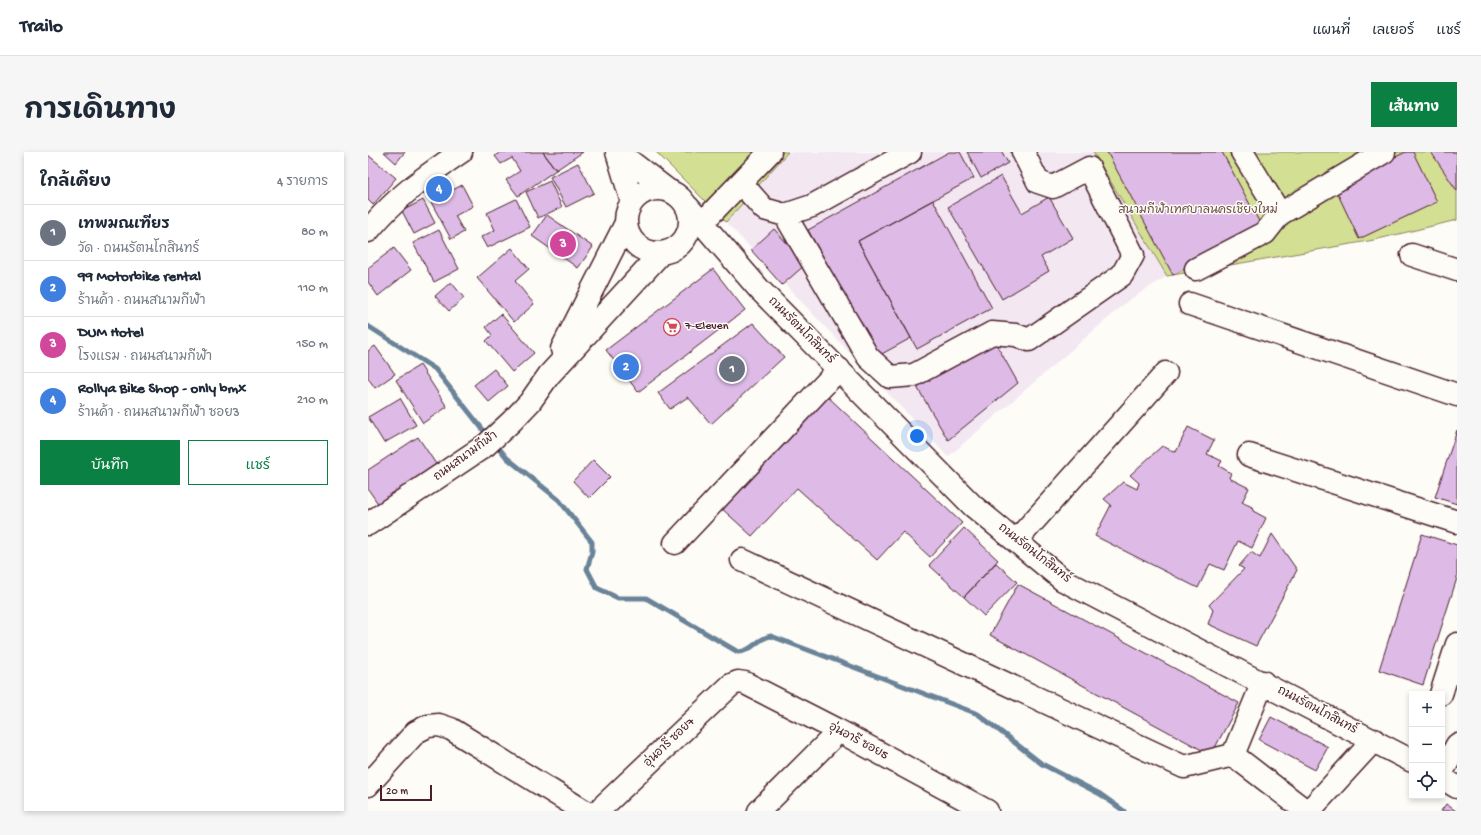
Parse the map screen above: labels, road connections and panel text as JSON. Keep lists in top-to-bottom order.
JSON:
{
  "streets": {
    "street": [
      "ถนนรัตนโกสินทร์",
      "ถนนสนามกีฬา",
      "อุ่นอารี ซอย5",
      "อุ่นอารี ซอย7"
    ]
  },
  "crossings": [
    ["ถนนรัตนโกสินทร์", "ถนนสนามกีฬา"],
    ["อุ่นอารี ซอย5", "อุ่นอารี ซอย7"]
  ],
  "parks": ["สนามกีฬาเทศบาลนครเชียงใหม่"],
  "places": {
    "supermarket": ["7-Eleven"]
  },
  "scale_bar": "20 m",
  "page": {
    "header": "Trailo",
    "nav": ["แผนที่", "เลเยอร์", "แชร์"],
    "title": "การเดินทาง",
    "buttons": [
      "เส้นทาง",
      ["บันทึก", "แชร์"]
    ],
    "heading": ["ใกล้เคียง", "4 รายการ"],
    "pins": [
      "4",
      "3",
      "2",
      "1"
    ],
    "list": [
      {
        "mark": "1",
        "name": "เทพมณเฑียร",
        "note": "วัด · ถนนรัตนโกสินทร์",
        "value": "80 m"
      },
      {
        "mark": "2",
        "name": "99 Motorbike rental",
        "note": "ร้านค้า · ถนนสนามกีฬา",
        "value": "110 m"
      },
      {
        "mark": "3",
        "name": "DUM Hotel",
        "note": "โรงแรม · ถนนสนามกีฬา",
        "value": "150 m"
      },
      {
        "mark": "4",
        "name": "Rollya Bike Shop - only bmx",
        "note": "ร้านค้า · ถนนสนามกีฬา ซอย3",
        "value": "210 m"
      }
    ],
    "map_buttons": ["+", "−"],
    "scale": "20 m"
  }
}
